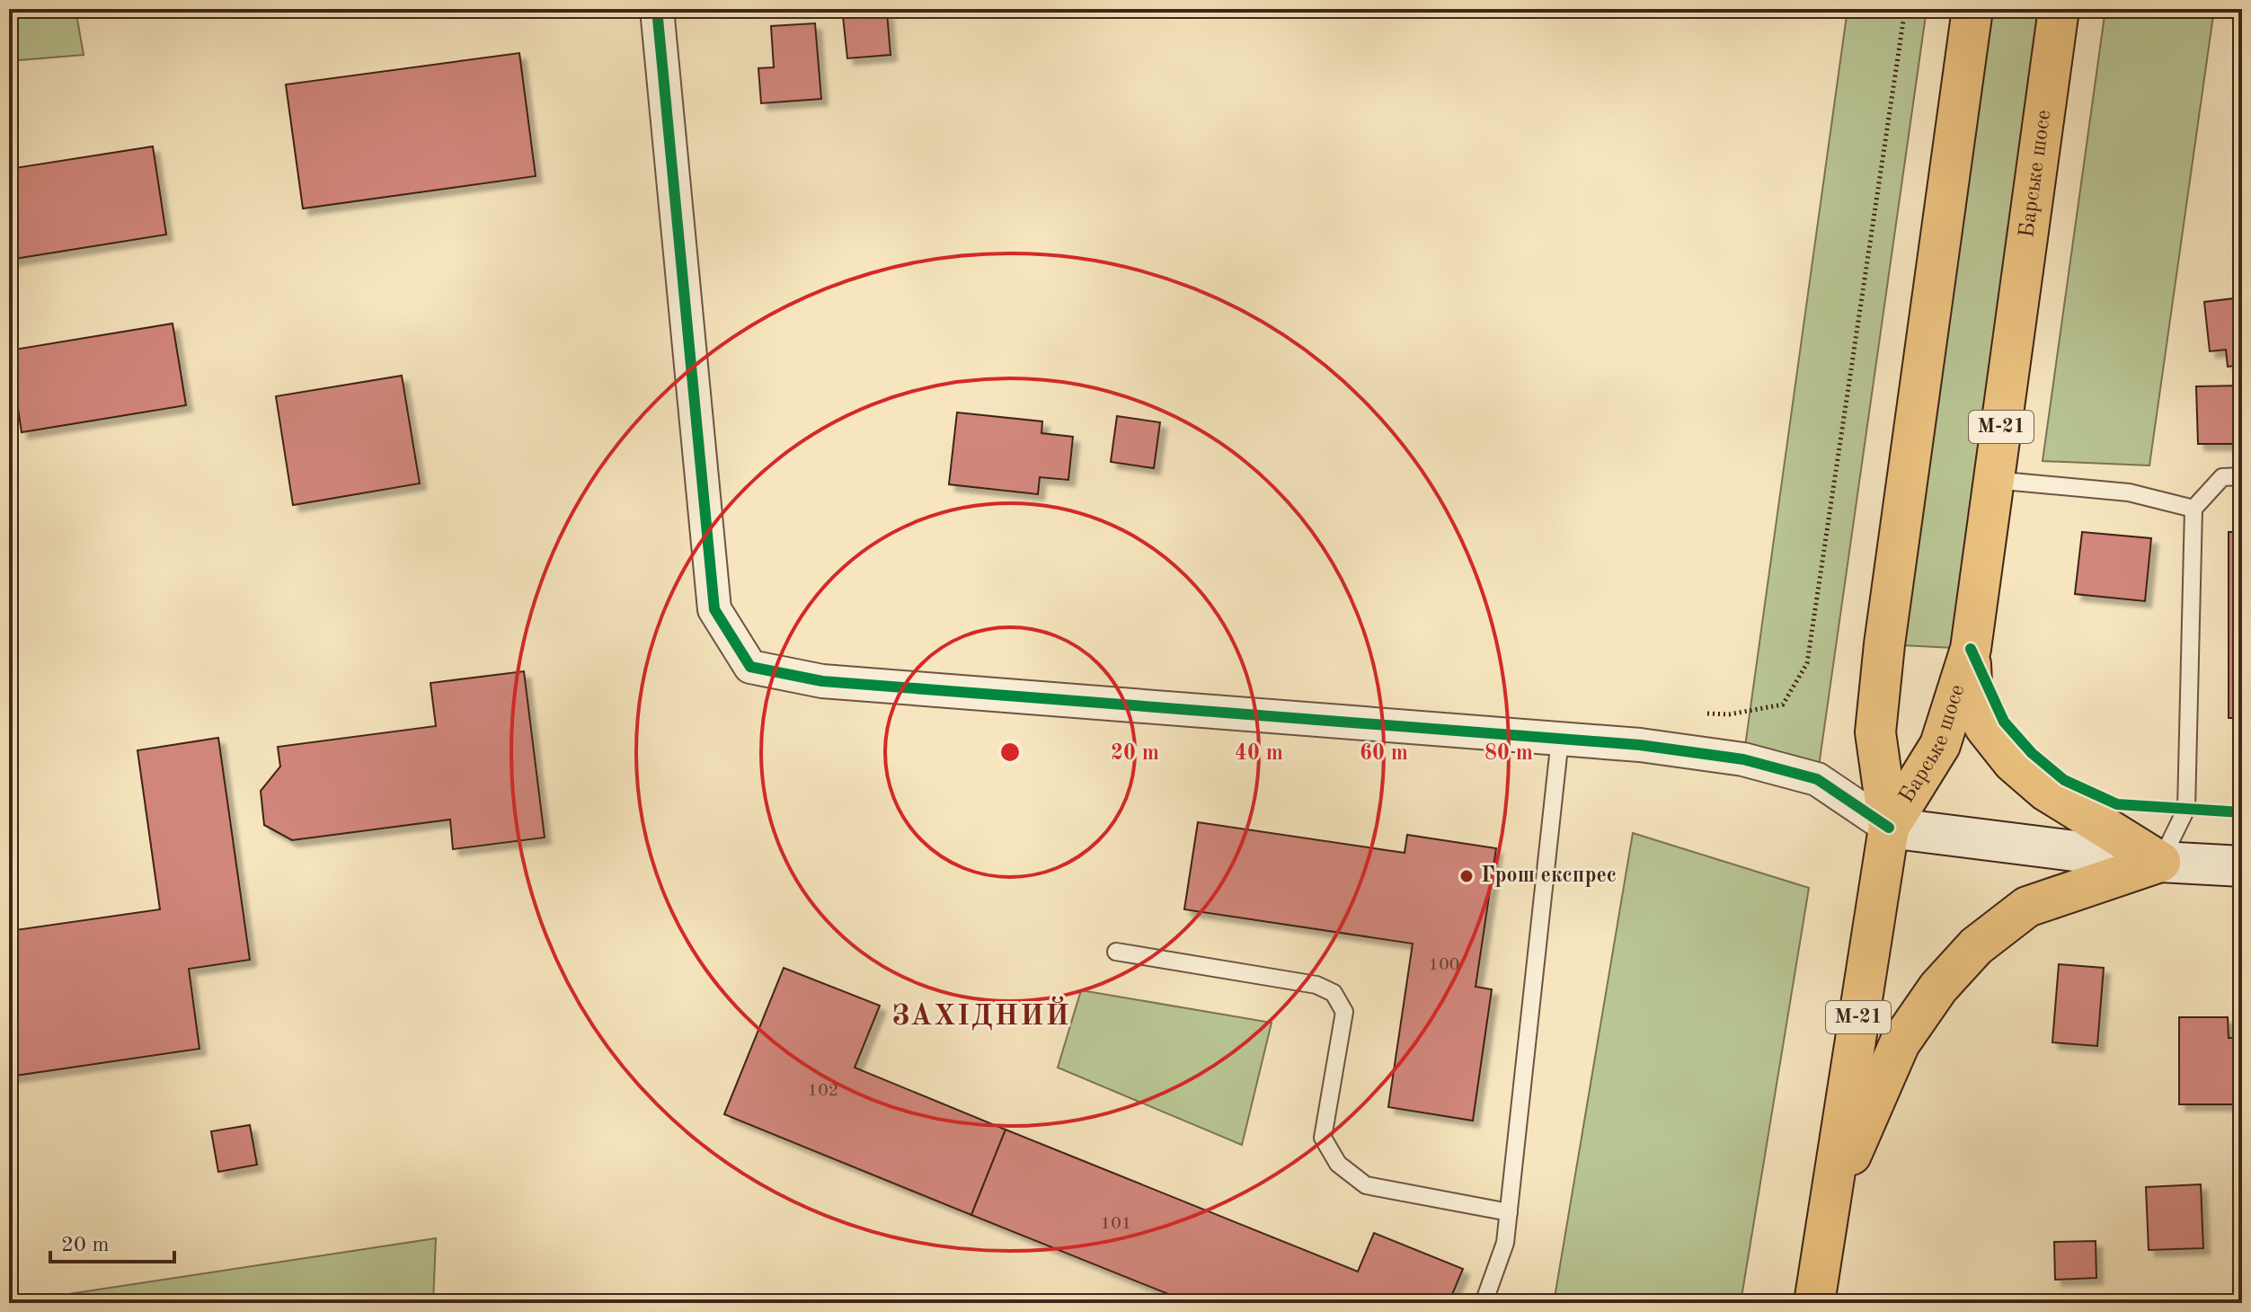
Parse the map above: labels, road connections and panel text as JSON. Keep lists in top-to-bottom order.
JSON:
{
  "streets": {
    "highway": ["Барське шосе", "М-21"]
  },
  "crossings": [
    ["Барське шосе", "М-21"]
  ],
  "districts": ["ЗАХІДНИЙ"],
  "places": ["Грош експрес"],
  "house_numbers": ["100", "102", "101"],
  "scale_bar": "20 m",
  "rings": [
    "20 m",
    "40 m",
    "60 m",
    "80 m"
  ]
}
